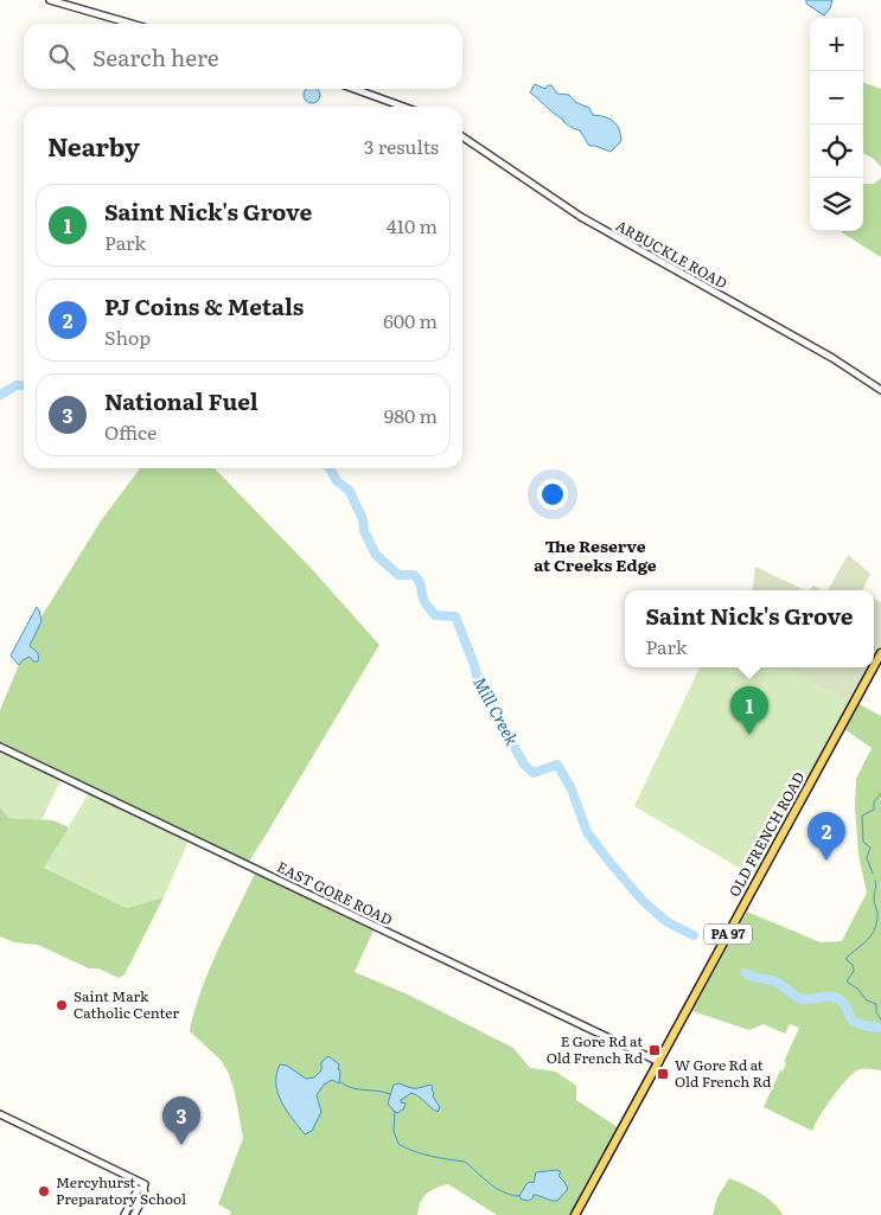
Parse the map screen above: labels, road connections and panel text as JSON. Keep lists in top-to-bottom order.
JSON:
{
  "streets": {
    "main road": ["OLD FRENCH ROAD", "PA 97"],
    "street": ["ARBUCKLE ROAD", "EAST GORE ROAD"]
  },
  "crossings": [
    ["OLD FRENCH ROAD", "EAST GORE ROAD"]
  ],
  "districts": ["The Reserve at Creeks Edge"],
  "water": ["Mill Creek"],
  "places": {
    "other": ["Saint Mark Catholic Center", "Mercyhurst Preparatory School"],
    "transit": ["E Gore Rd at Old French Rd", "W Gore Rd at Old French Rd"]
  },
  "page": {
    "map_buttons": ["+", "−"],
    "search": "Search here",
    "heading": ["Nearby", "3 results"],
    "list": [
      {
        "mark": "1",
        "name": "Saint Nick's Grove",
        "note": "Park",
        "value": "410 m"
      },
      {
        "mark": "2",
        "name": "PJ Coins & Metals",
        "note": "Shop",
        "value": "600 m"
      },
      {
        "mark": "3",
        "name": "National Fuel",
        "note": "Office",
        "value": "980 m"
      }
    ],
    "popup": ["Saint Nick's Grove", "Park"],
    "pins": ["1", "2", "3"]
  }
}
